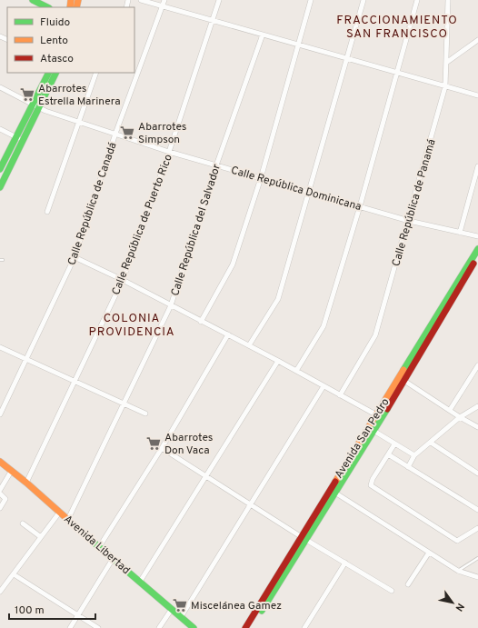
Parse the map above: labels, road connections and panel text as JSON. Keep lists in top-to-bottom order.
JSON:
{
  "streets": {
    "main road": ["Avenida San Pedro", "Avenida Libertad"],
    "street": [
      "Calle República Dominicana",
      "Calle República de Panamá",
      "Calle República de Canadá",
      "Calle República de Puerto Rico",
      "Calle República del Salvador"
    ]
  },
  "crossings": [
    ["Calle República Dominicana", "Calle República de Panamá"],
    ["Calle República Dominicana", "Calle República de Canadá"],
    ["Calle República Dominicana", "Calle República de Puerto Rico"],
    ["Calle República Dominicana", "Calle República del Salvador"],
    ["Calle República de Puerto Rico", "Avenida Libertad"],
    ["Calle República del Salvador", "Avenida Libertad"]
  ],
  "districts": ["FRACCIONAMIENTO SAN FRANCISCO", "COLONIA PROVIDENCIA"],
  "places": {
    "supermarket": [
      "Abarrotes Estrella Marinera",
      "Abarrotes Simpson",
      "Abarrotes Don Vaca",
      "Miscelánea Gamez"
    ]
  },
  "legend": ["Fluido", "Lento", "Atasco"],
  "scale_bar": "100 m",
  "north": "bottom right"
}
